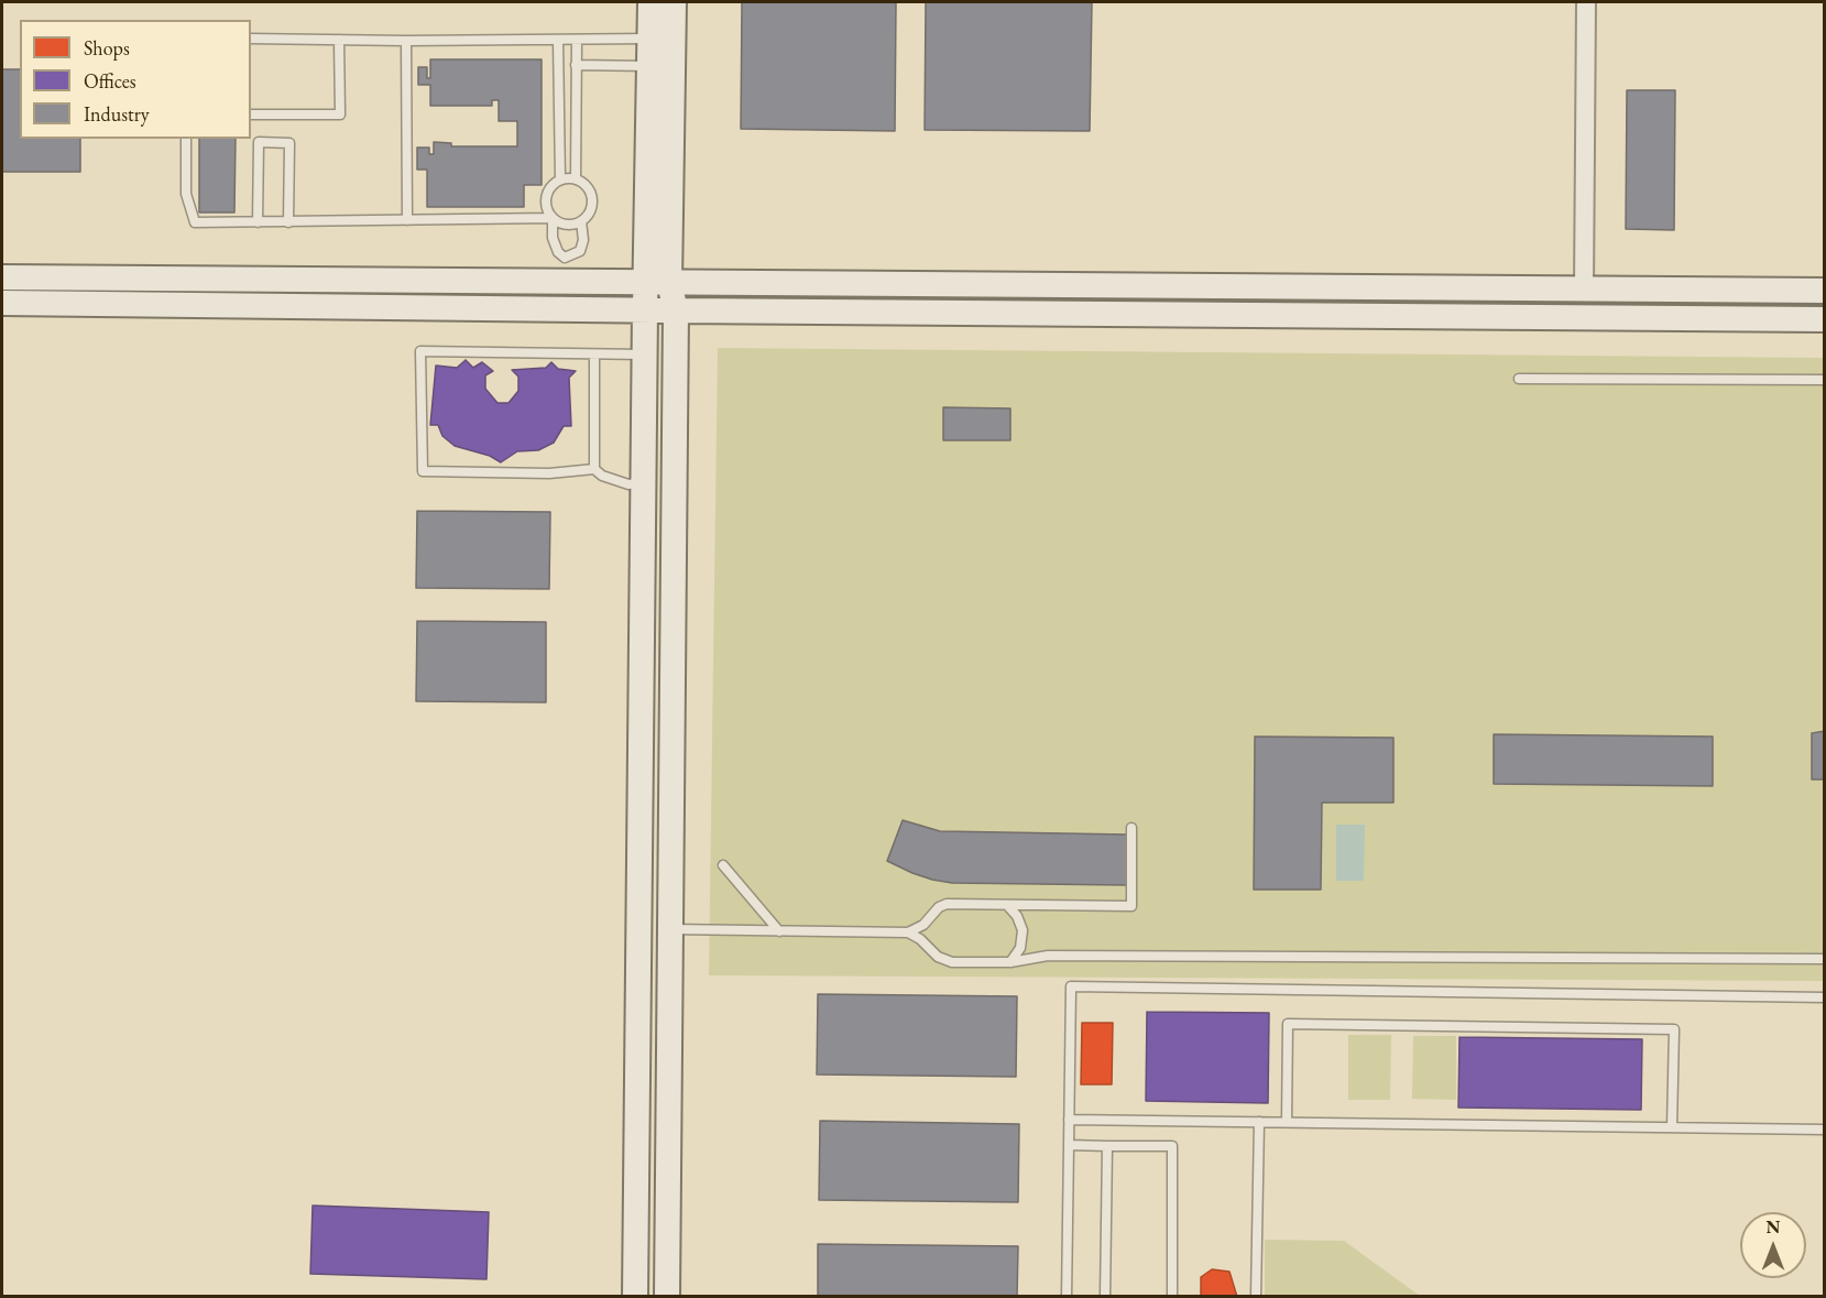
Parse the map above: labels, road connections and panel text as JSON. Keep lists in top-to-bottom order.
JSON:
{
  "legend": ["Shops", "Offices", "Industry"],
  "north": "top"
}
